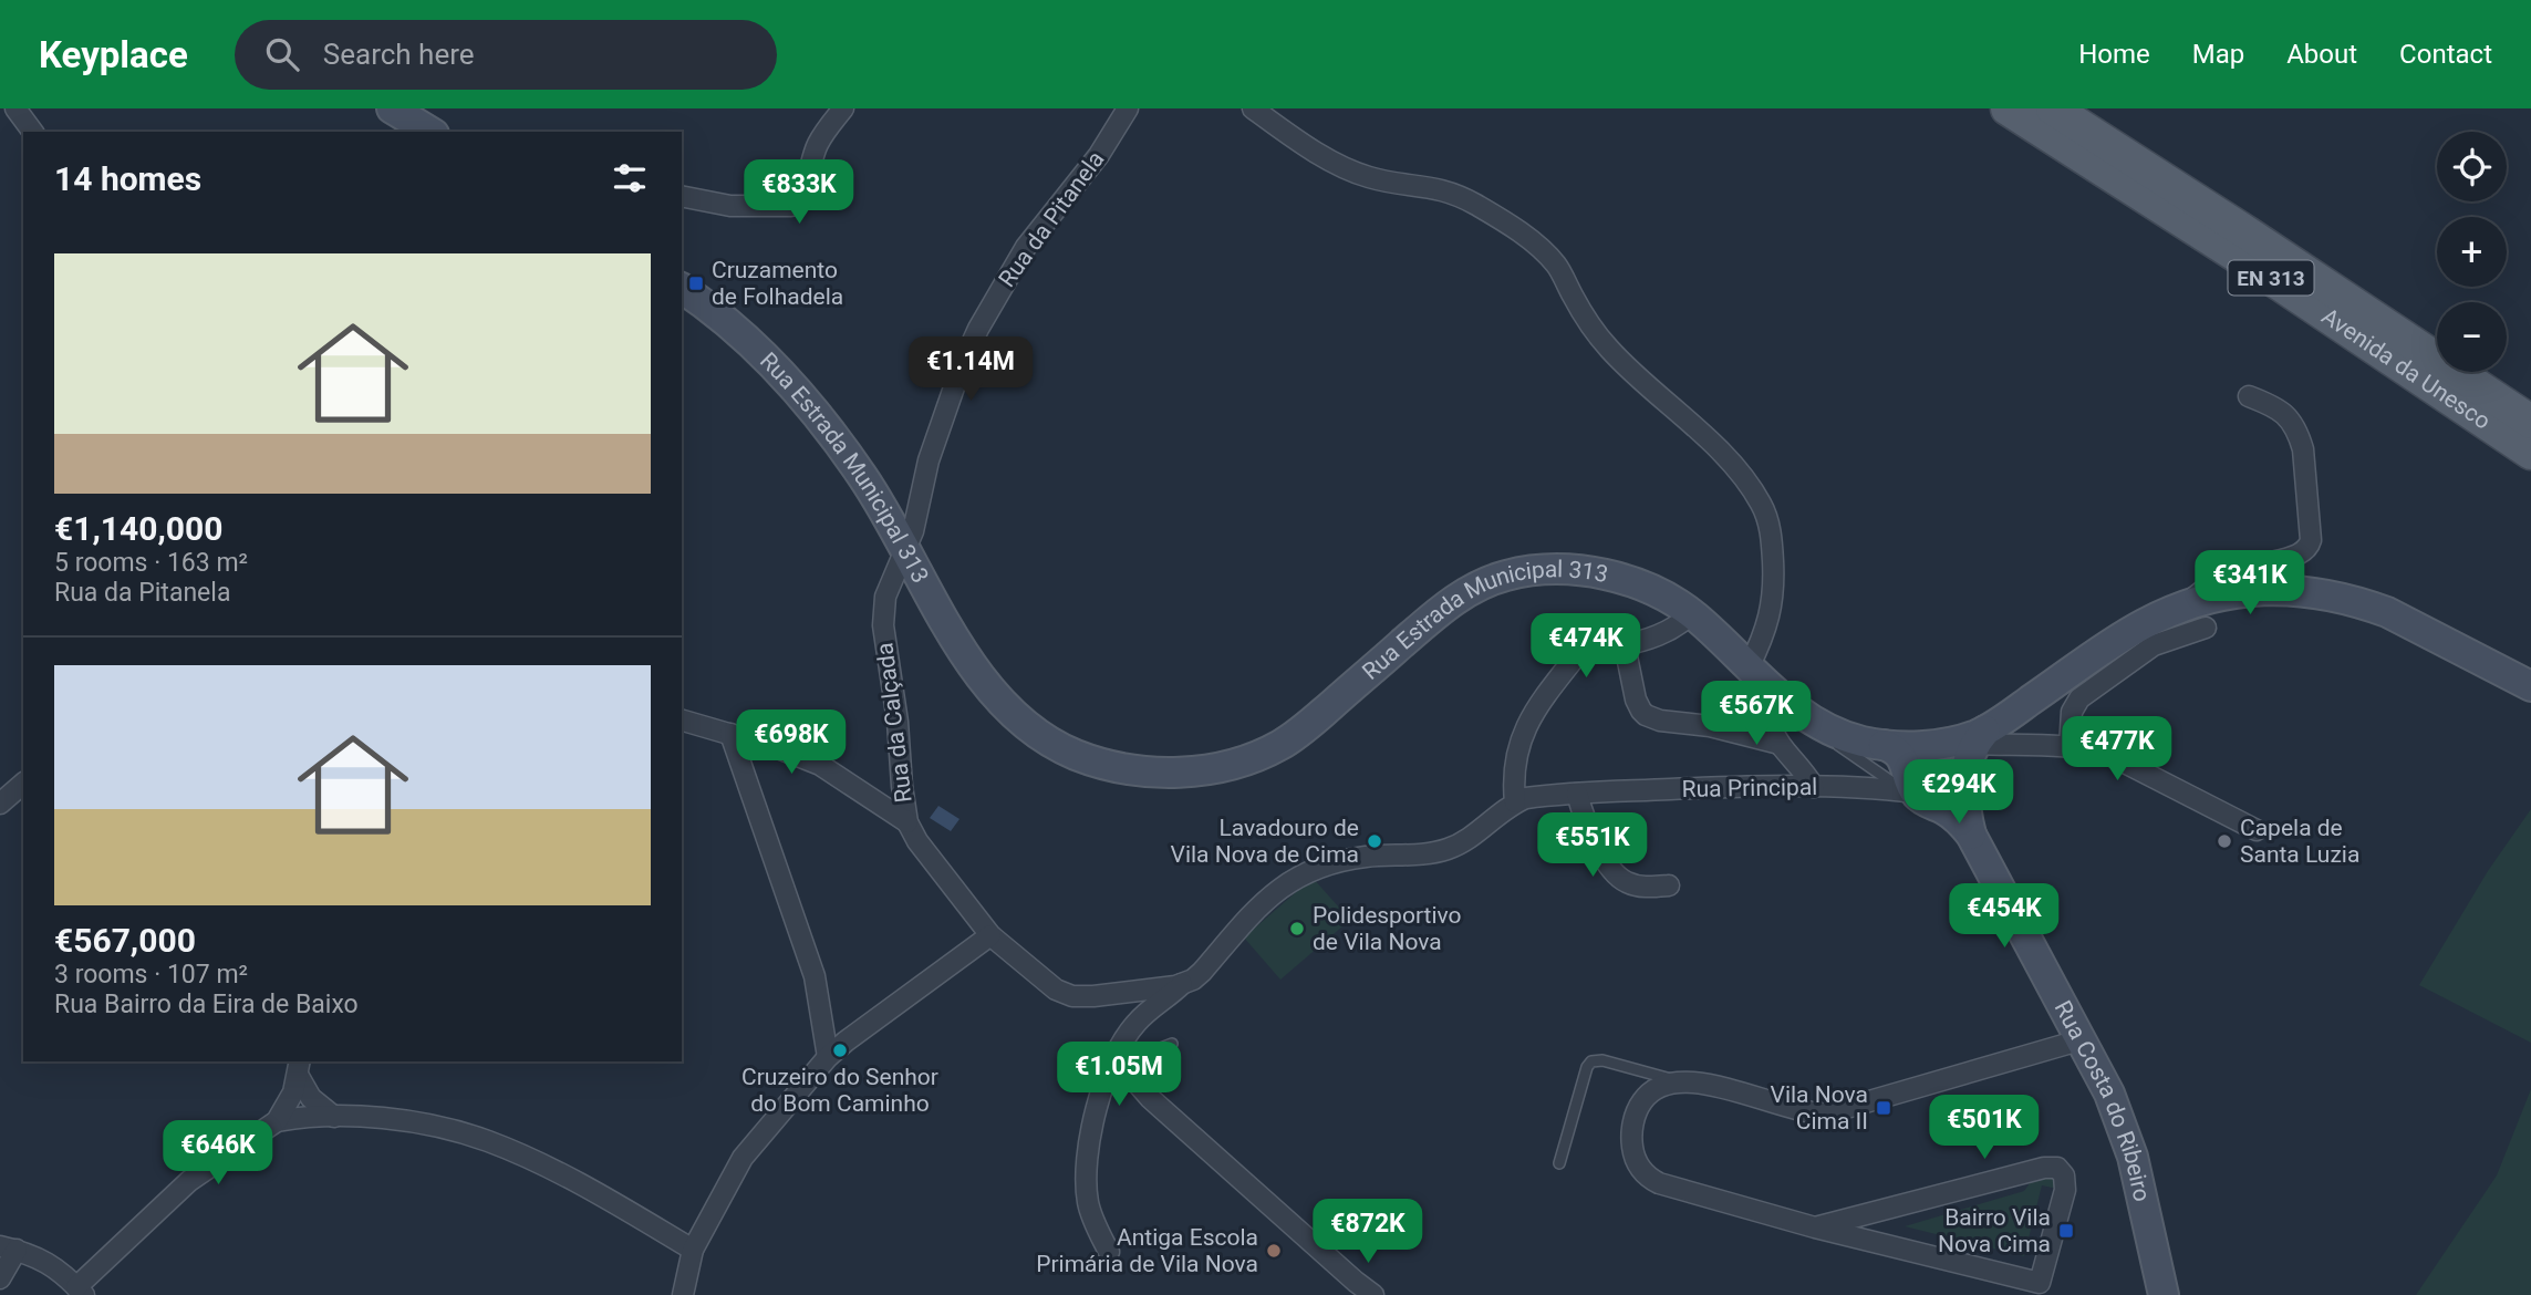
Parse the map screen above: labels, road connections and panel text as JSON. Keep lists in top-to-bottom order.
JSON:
{
  "streets": {
    "main road": [
      "EN 313",
      "Avenida da Unesco",
      "Rua Estrada Municipal 313",
      "Rua Costa do Ribeiro"
    ],
    "street": ["Rua da Pitanela", "Rua da Calçada", "Rua Principal"]
  },
  "crossings": [
    ["Rua da Pitanela", "Rua Estrada Municipal 313"],
    ["Rua da Pitanela", "Rua da Calçada"],
    ["Rua Estrada Municipal 313", "Rua da Calçada"],
    ["Rua da Calçada", "Rua Principal"]
  ],
  "places": {
    "transit": ["Cruzamento de Folhadela", "Vila Nova Cima II", "Bairro Vila Nova Cima"],
    "other": [
      "Lavadouro de Vila Nova de Cima",
      "Capela de Santa Luzia",
      "Polidesportivo de Vila Nova",
      "Cruzeiro do Senhor do Bom Caminho",
      "Antiga Escola Primária de Vila Nova"
    ]
  },
  "page": {
    "header": "Keyplace",
    "search": "Search here",
    "nav": [
      "Home",
      "Map",
      "About",
      "Contact"
    ],
    "map_buttons": ["+", "−"],
    "heading": "14 homes",
    "price": [
      "€833K",
      "€1.14M",
      "€341K",
      "€474K",
      "€567K",
      "€698K",
      "€477K",
      "€294K",
      "€551K",
      "€454K",
      "€1.05M",
      "€501K",
      "€646K",
      "€872K"
    ],
    "list": [
      {
        "name": "€1,140,000",
        "note": "5 rooms · 163 m² · Rua da Pitanela"
      },
      {
        "name": "€567,000",
        "note": "3 rooms · 107 m² · Rua Bairro da Eira de Baixo"
      }
    ]
  }
}
